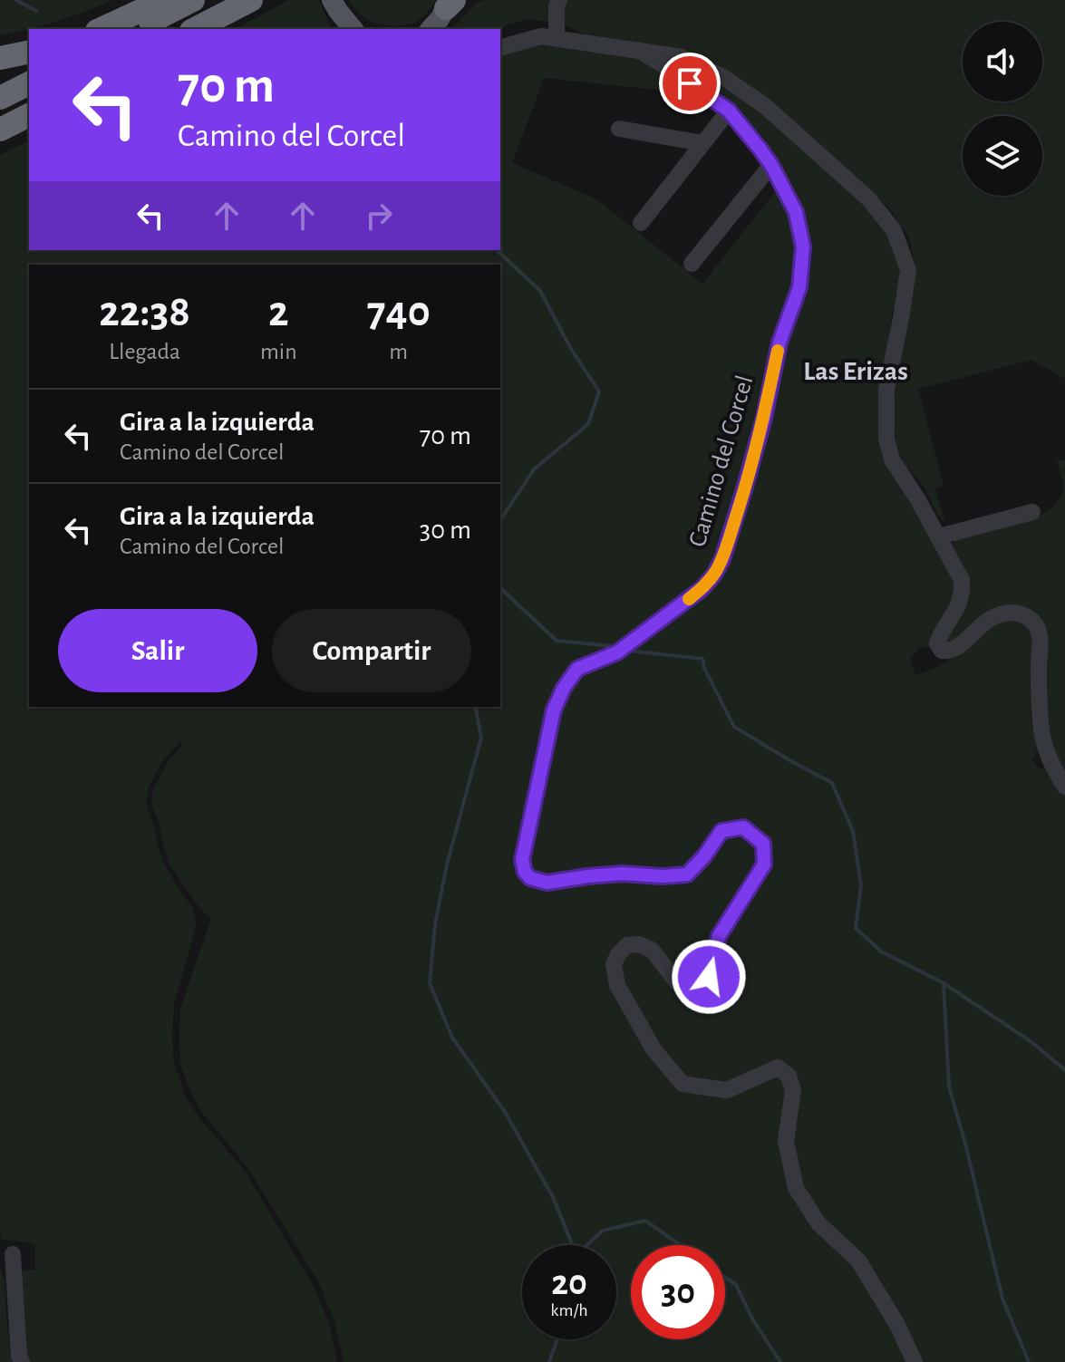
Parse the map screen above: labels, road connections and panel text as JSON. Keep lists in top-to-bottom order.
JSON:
{
  "streets": {
    "street": ["Camino del Corcel"]
  },
  "districts": ["Las Erizas"],
  "page": {
    "turn": ["70 m", "Camino del Corcel"],
    "eta": [
      "22:38",
      "Llegada",
      "2",
      "min",
      "740",
      "m"
    ],
    "list": [
      {
        "name": "Gira a la izquierda",
        "note": "Camino del Corcel",
        "value": "70 m"
      },
      {
        "name": "Gira a la izquierda",
        "note": "Camino del Corcel",
        "value": "30 m"
      }
    ],
    "buttons": ["Salir", "Compartir"],
    "speed": "20 km/h",
    "limit": "30"
  }
}
